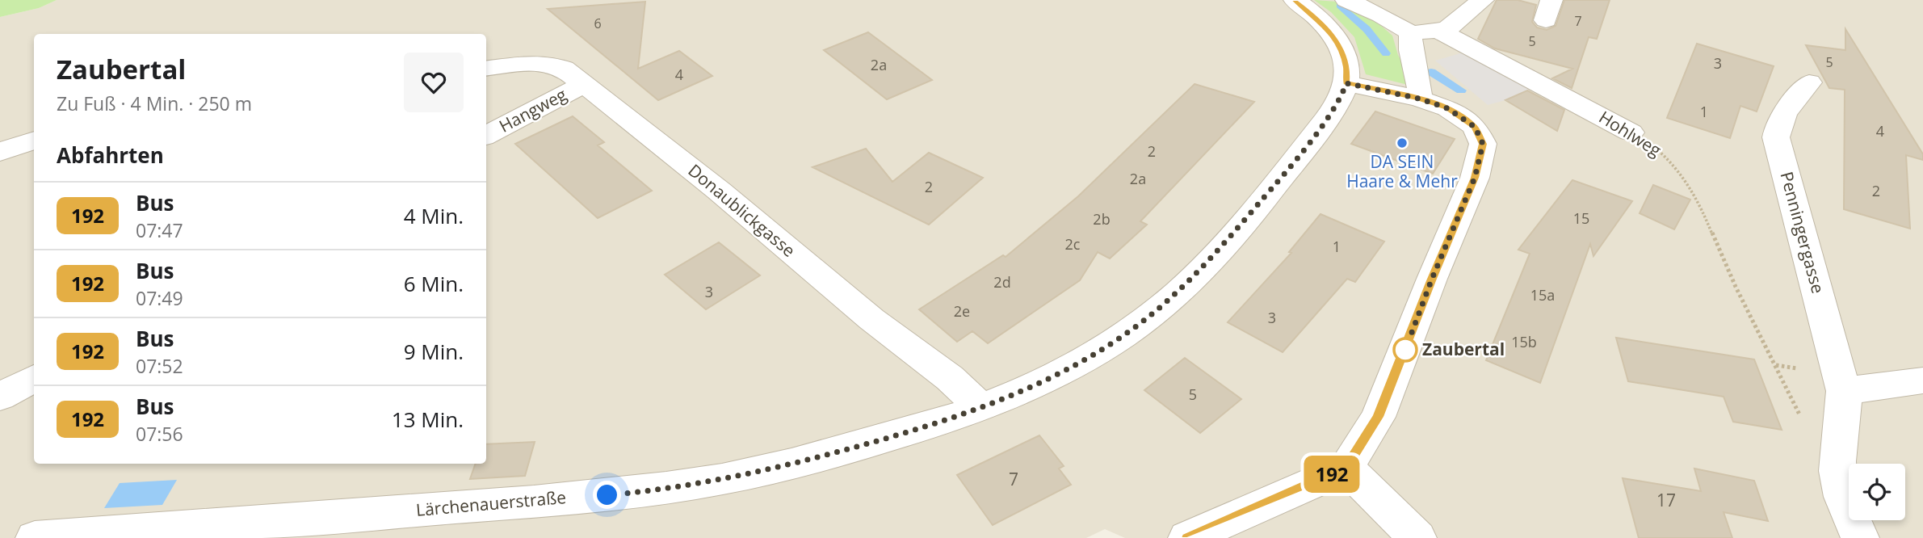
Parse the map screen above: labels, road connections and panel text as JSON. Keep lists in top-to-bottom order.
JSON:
{
  "streets": {
    "street": [
      "Hangweg",
      "Hohlweg",
      "Donaublickgasse",
      "Penningergasse",
      "Lärchenauerstraße"
    ]
  },
  "crossings": [
    ["Hangweg", "Donaublickgasse"],
    ["Donaublickgasse", "Lärchenauerstraße"]
  ],
  "places": ["DA SEIN Haare & Mehr", "Zaubertal"],
  "lines": ["bus line 192"],
  "house_numbers": [
    "7",
    "6",
    "5",
    "5",
    "3",
    "2a",
    "4",
    "1",
    "4",
    "2",
    "2a",
    "2",
    "2",
    "15",
    "2b",
    "2c",
    "1",
    "2d",
    "3",
    "15a",
    "2e",
    "3",
    "15b",
    "5",
    "7",
    "17"
  ],
  "page": {
    "on_map": "192",
    "heading": [
      ["Zaubertal", "Zu Fuß · 4 Min. · 250 m"],
      "Abfahrten"
    ],
    "list": [
      {
        "mark": "192",
        "name": "Bus",
        "note": "07:47",
        "value": "4 Min."
      },
      {
        "mark": "192",
        "name": "Bus",
        "note": "07:49",
        "value": "6 Min."
      },
      {
        "mark": "192",
        "name": "Bus",
        "note": "07:52",
        "value": "9 Min."
      },
      {
        "mark": "192",
        "name": "Bus",
        "note": "07:56",
        "value": "13 Min."
      }
    ]
  }
}
